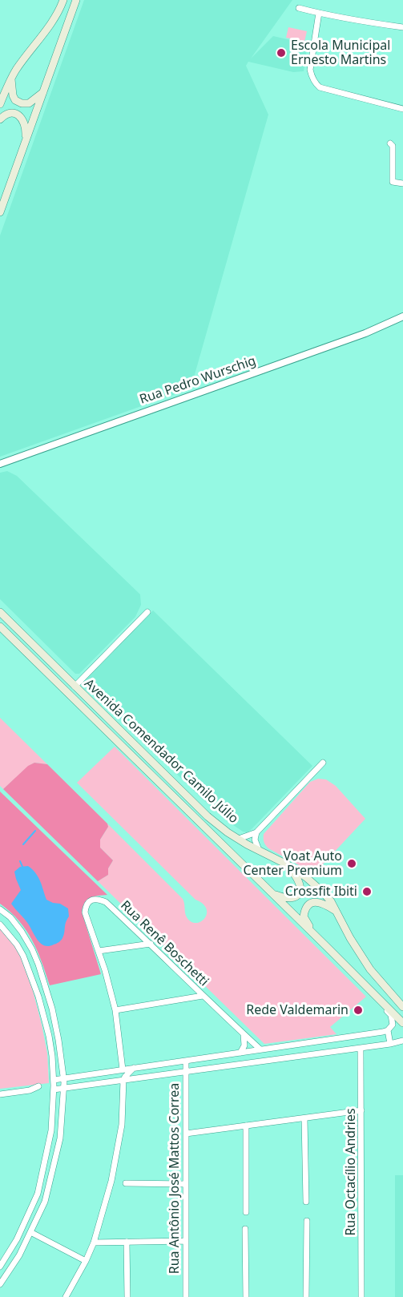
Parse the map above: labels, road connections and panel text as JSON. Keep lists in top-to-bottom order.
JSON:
{
  "streets": {
    "main road": ["Avenida Comendador Camilo Júlio"],
    "street": [
      "Rua Pedro Wurschig",
      "Rua Renê Boschetti",
      "Rua Octacílio Andries",
      "Rua Antônio José Mattos Correa"
    ]
  },
  "places": [
    "Escola Municipal Ernesto Martins",
    "Voat Auto Center Premium",
    "Crossfit Ibiti",
    "Rede Valdemarin"
  ]
}
